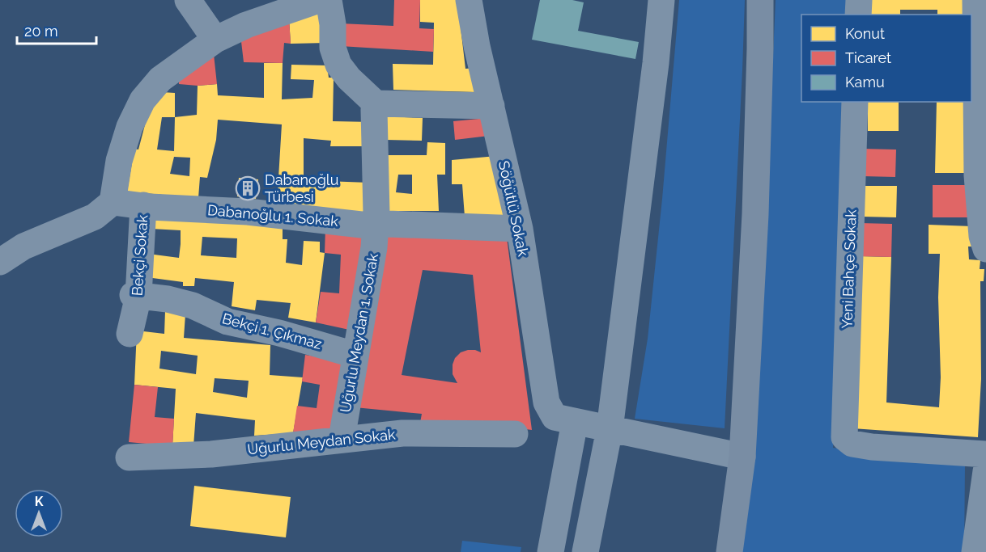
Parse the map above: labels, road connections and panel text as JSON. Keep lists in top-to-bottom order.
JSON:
{
  "streets": {
    "street": [
      "Söğütlü Sokak",
      "Dabanoğlu 1. Sokak",
      "Bekçi Sokak",
      "Yeni Bahçe Sokak",
      "Bekçi 1. Çıkmaz",
      "Uğurlu Meydan 1. Sokak",
      "Uğurlu Meydan Sokak"
    ]
  },
  "crossings": [
    ["Söğütlü Sokak", "Dabanoğlu 1. Sokak"],
    ["Dabanoğlu 1. Sokak", "Bekçi Sokak"],
    ["Dabanoğlu 1. Sokak", "Uğurlu Meydan 1. Sokak"],
    ["Bekçi Sokak", "Bekçi 1. Çıkmaz"],
    ["Bekçi 1. Çıkmaz", "Uğurlu Meydan 1. Sokak"],
    ["Uğurlu Meydan 1. Sokak", "Uğurlu Meydan Sokak"]
  ],
  "places": {
    "building": ["Dabanoğlu Türbesi"]
  },
  "legend": ["Konut", "Ticaret", "Kamu"],
  "scale_bar": "20 m",
  "north": "top"
}
